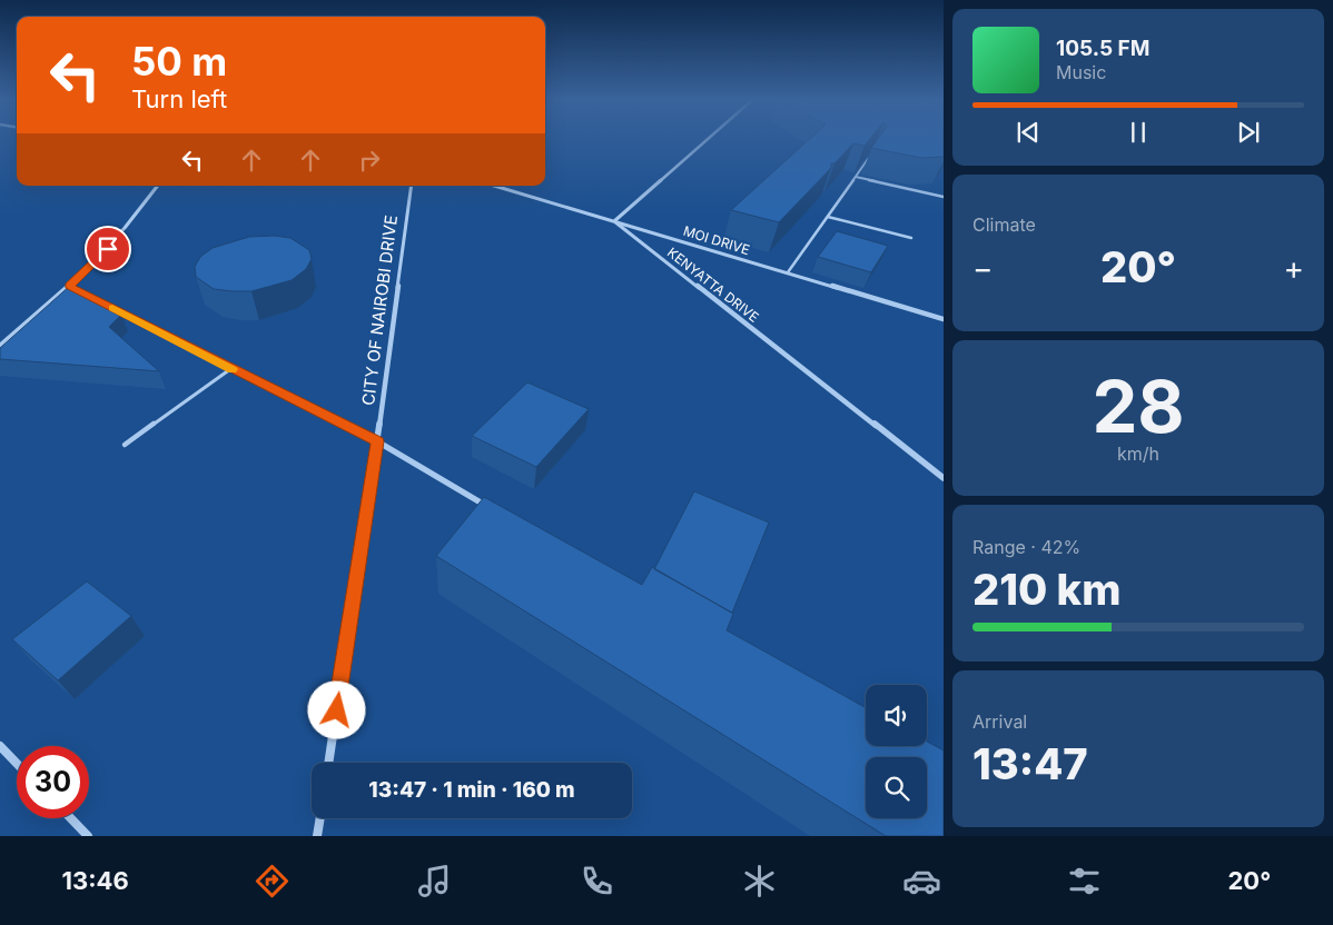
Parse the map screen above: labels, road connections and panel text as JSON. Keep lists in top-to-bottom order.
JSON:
{
  "streets": {
    "street": ["MOI DRIVE", "KENYATTA DRIVE", "CITY OF NAIROBI DRIVE"]
  },
  "crossings": [
    ["MOI DRIVE", "KENYATTA DRIVE"]
  ],
  "page": {
    "turn": ["50 m", "Turn left"],
    "song": ["105.5 FM", "Music"],
    "tile": [
      "Climate",
      ["28", "km/h"],
      ["Range · 42%", "210 km"],
      ["Arrival", "13:47"]
    ],
    "heat": ["−", "20°", "+"],
    "limit": "30",
    "trip": "13:47 · 1 min · 160 m",
    "tabs": ["13:46", "20°"]
  }
}
